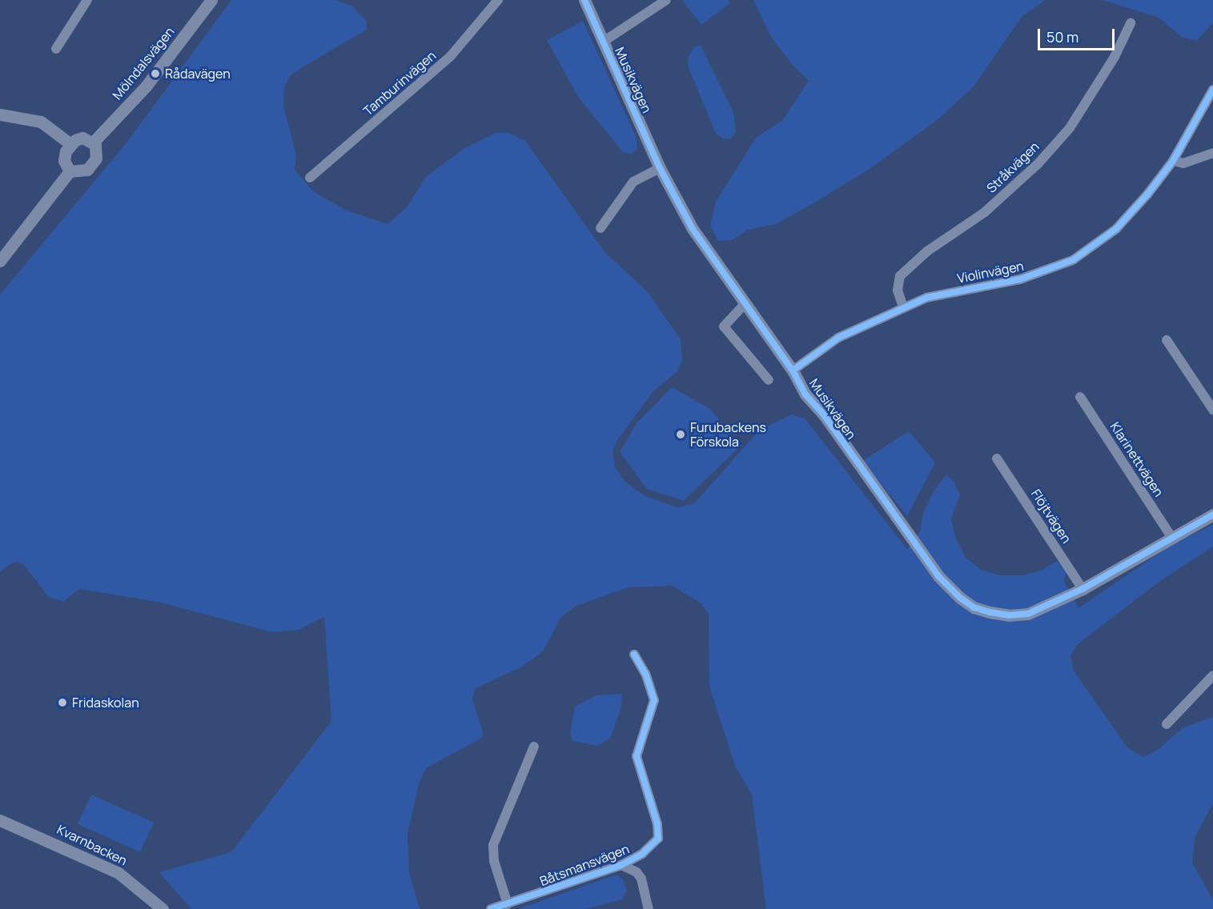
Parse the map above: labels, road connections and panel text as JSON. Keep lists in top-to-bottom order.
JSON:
{
  "streets": {
    "street": [
      "Mölndalsvägen",
      "Musikvägen",
      "Tamburinvägen",
      "Stråkvägen",
      "Violinvägen",
      "Klarinettvägen",
      "Flöjtvägen",
      "Kvarnbacken",
      "Båtsmansvägen"
    ]
  },
  "crossings": [
    ["Musikvägen", "Violinvägen"],
    ["Musikvägen", "Klarinettvägen"],
    ["Musikvägen", "Flöjtvägen"],
    ["Stråkvägen", "Violinvägen"]
  ],
  "places": ["Rådavägen", "Furubackens Förskola", "Fridaskolan"],
  "scale_bar": "50 m"
}
